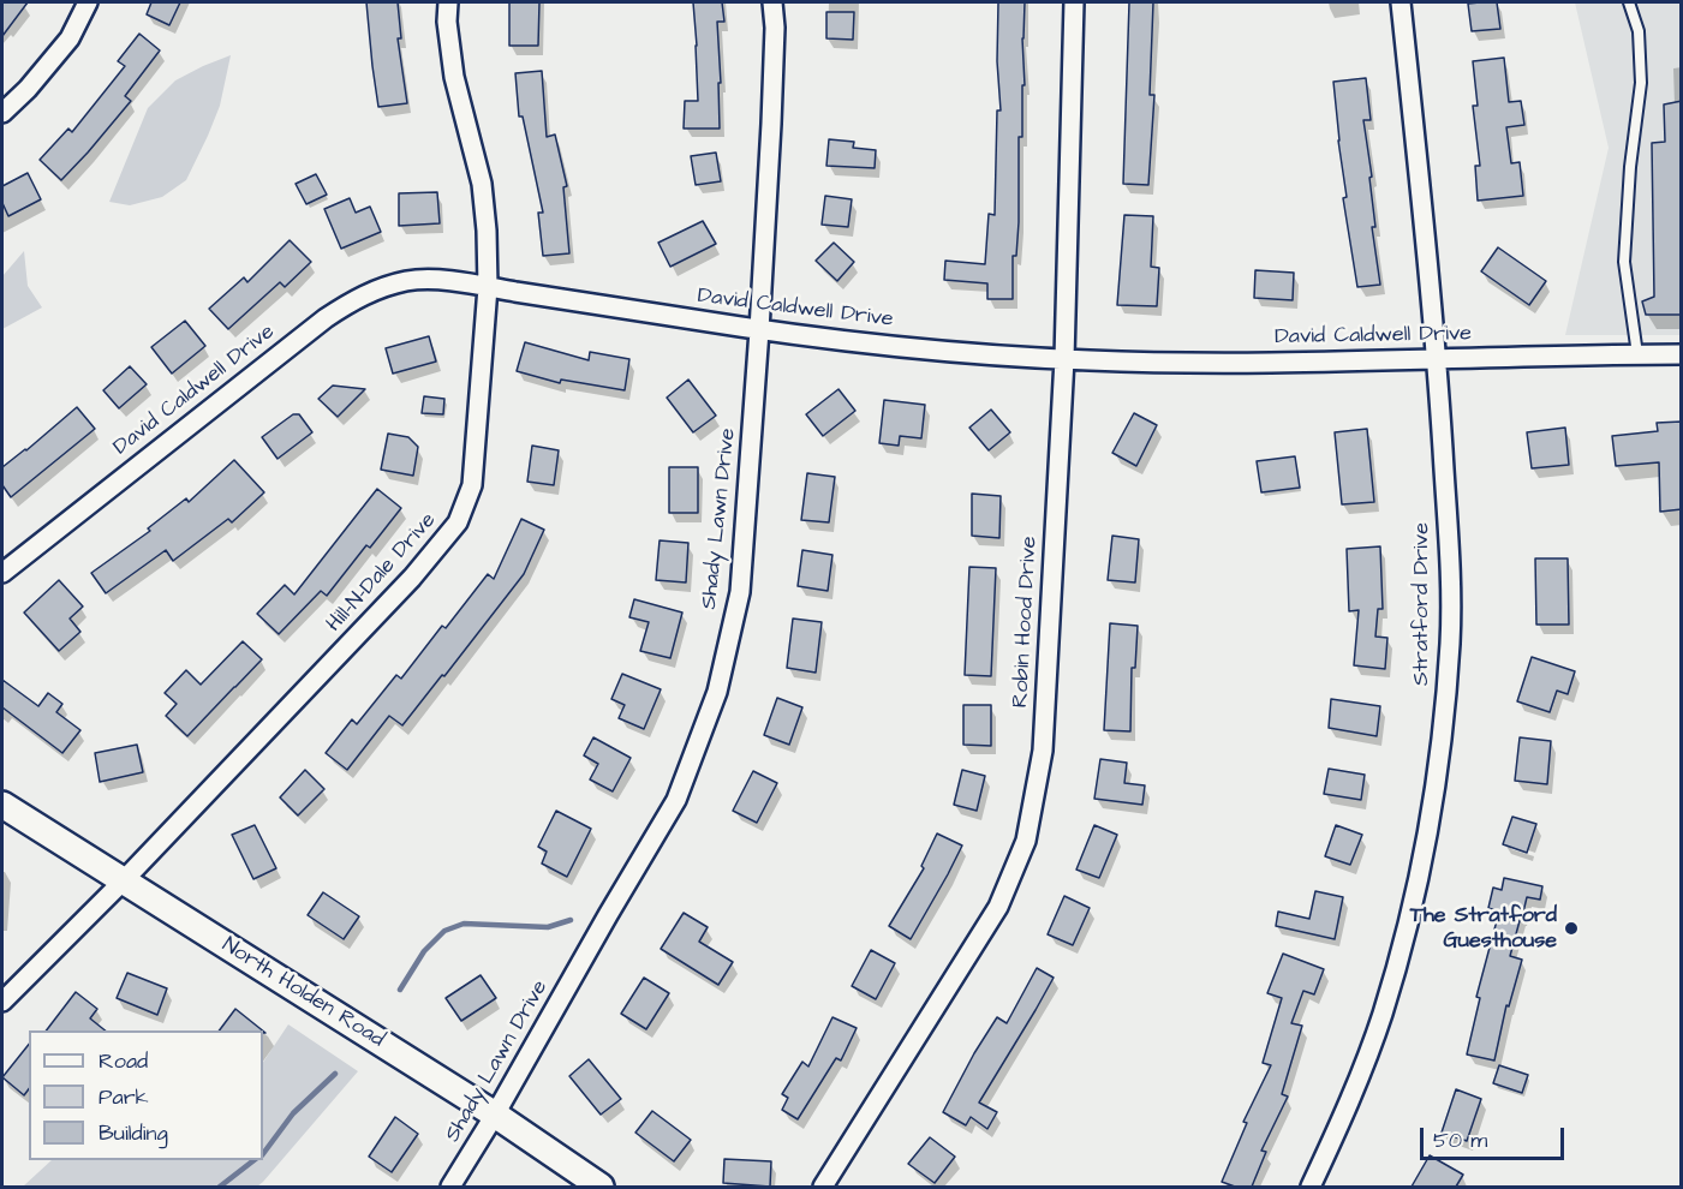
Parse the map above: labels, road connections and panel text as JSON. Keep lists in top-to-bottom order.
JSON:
{
  "streets": {
    "main road": ["North Holden Road"],
    "street": [
      "David Caldwell Drive",
      "Shady Lawn Drive",
      "Hill-N-Dale Drive",
      "Stratford Drive",
      "Robin Hood Drive"
    ]
  },
  "crossings": [
    ["David Caldwell Drive", "Shady Lawn Drive"],
    ["David Caldwell Drive", "Hill-N-Dale Drive"],
    ["David Caldwell Drive", "Stratford Drive"],
    ["David Caldwell Drive", "Robin Hood Drive"],
    ["Shady Lawn Drive", "North Holden Road"],
    ["Hill-N-Dale Drive", "North Holden Road"]
  ],
  "places": ["The Stratford Guesthouse"],
  "legend": ["Road", "Park", "Building"],
  "scale_bar": "50 m"
}
